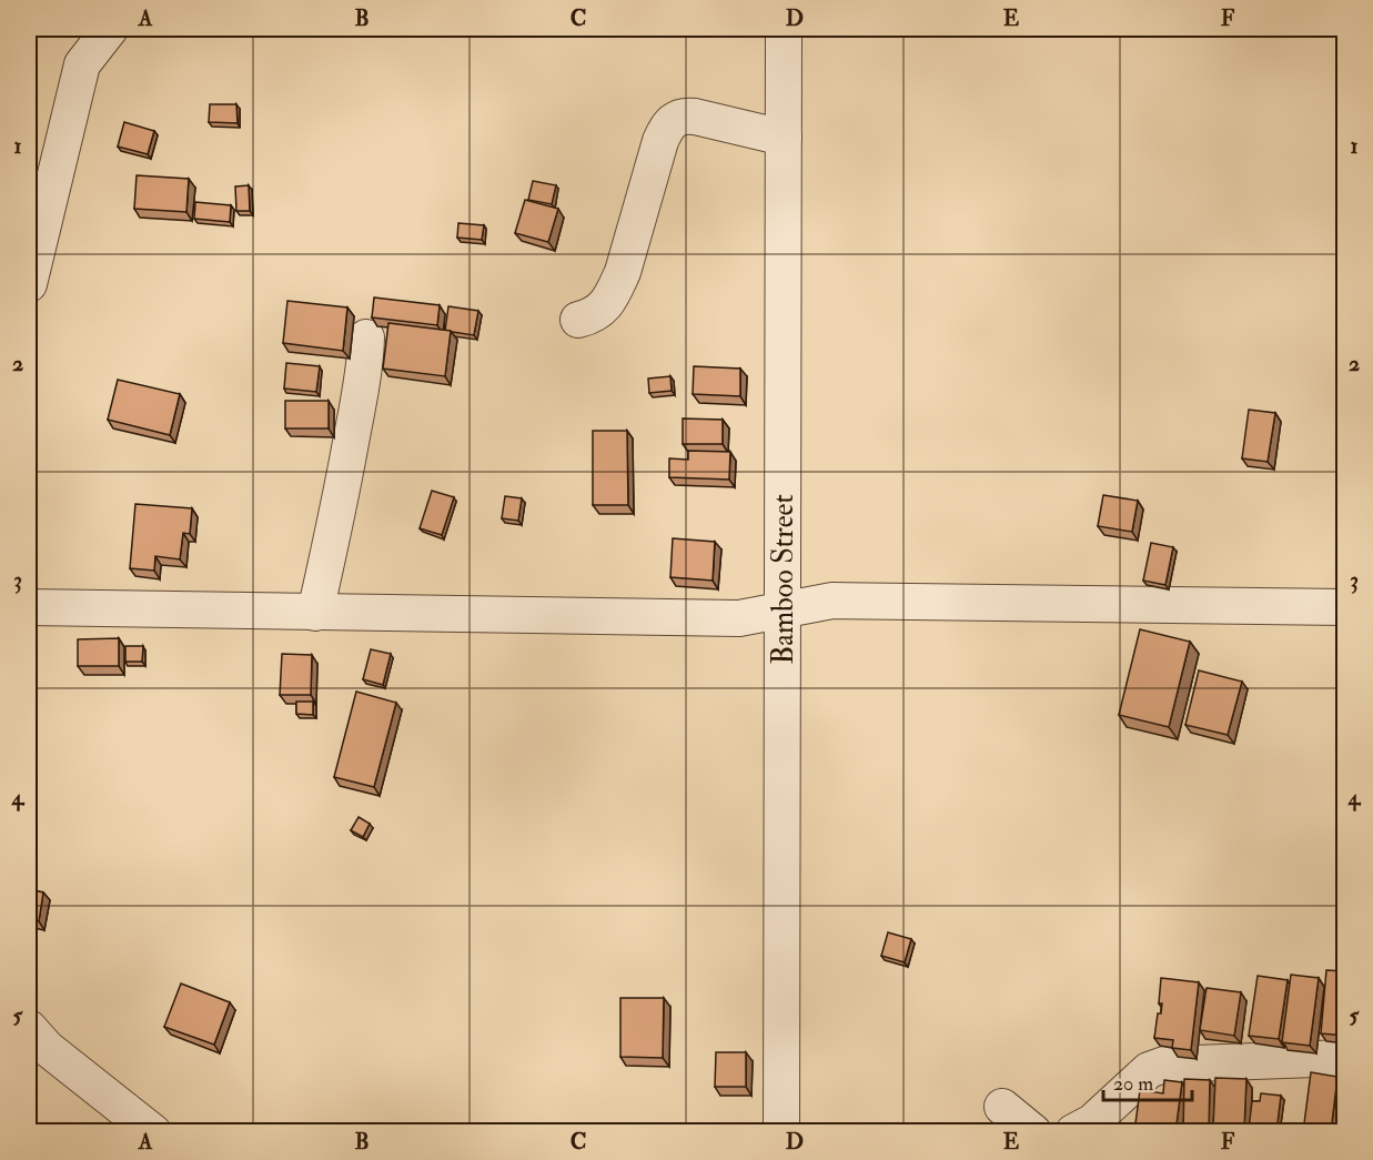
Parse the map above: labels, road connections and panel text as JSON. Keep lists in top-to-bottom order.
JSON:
{
  "streets": {
    "street": ["Bamboo Street"]
  },
  "scale_bar": "20 m",
  "grid": {
    "columns": [
      "A",
      "B",
      "C",
      "D",
      "E",
      "F"
    ],
    "rows": [
      "1",
      "2",
      "3",
      "4",
      "5"
    ]
  }
}
